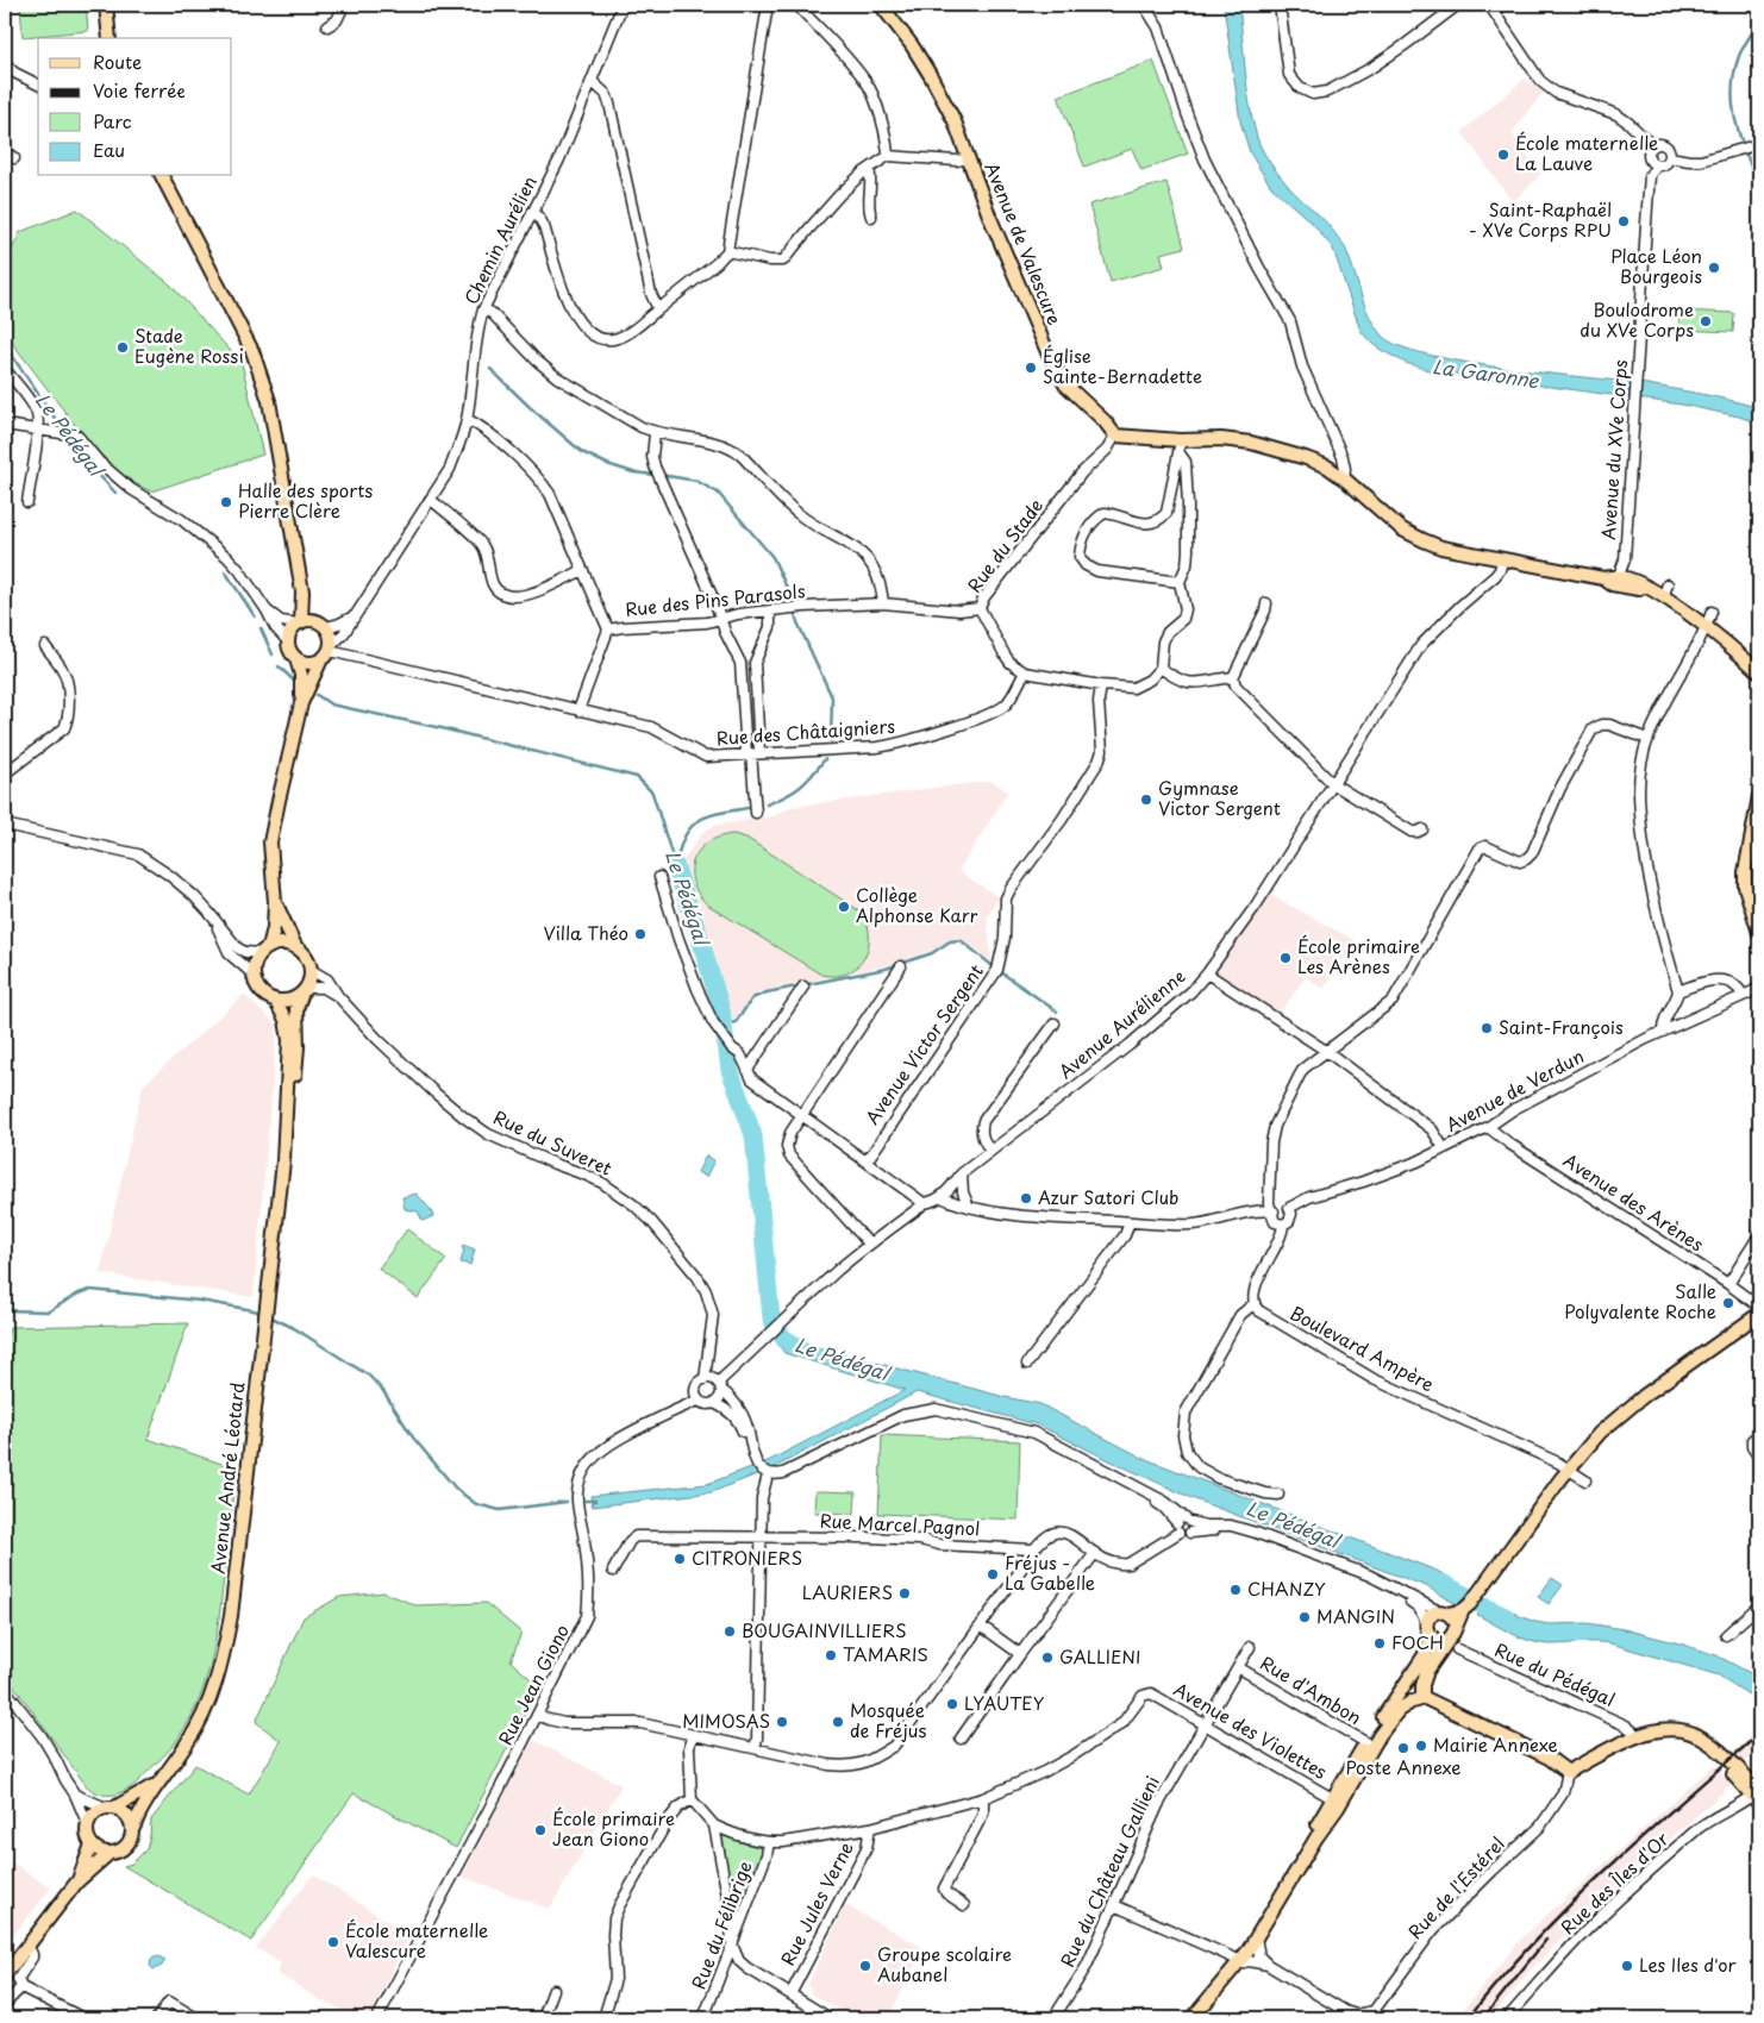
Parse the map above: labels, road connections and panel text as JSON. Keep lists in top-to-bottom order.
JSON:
{
  "streets": {
    "main road": ["Avenue de Valescure", "Avenue André Léotard"],
    "street": [
      "Chemin Aurélien",
      "Avenue du XVe Corps",
      "Rue du Stade",
      "Rue des Pins Parasols",
      "Rue des Châtaigniers",
      "Avenue Aurélienne",
      "Avenue Victor Sergent",
      "Avenue de Verdun",
      "Rue du Suveret",
      "Avenue des Arènes",
      "Boulevard Ampère",
      "Rue Marcel Pagnol",
      "Rue du Pédégal",
      "Rue Jean Giono",
      "Rue d'Ambon",
      "Avenue des Violettes",
      "Rue du Château Gallieni",
      "Rue des Îles d'Or",
      "Rue de l'Estérel",
      "Rue Jules Verne",
      "Rue du Félibrige"
    ]
  },
  "crossings": [
    ["Chemin Aurélien", "Rue des Pins Parasols"],
    ["Chemin Aurélien", "Rue des Châtaigniers"],
    ["Avenue de Valescure", "Rue du Stade"],
    ["Rue du Stade", "Rue des Pins Parasols"],
    ["Rue du Stade", "Rue des Châtaigniers"],
    ["Avenue de Verdun", "Avenue des Arènes"],
    ["Rue du Suveret", "Avenue André Léotard"],
    ["Rue du Suveret", "Rue Jean Giono"],
    ["Rue d'Ambon", "Rue du Château Gallieni"],
    ["Avenue des Violettes", "Rue du Château Gallieni"]
  ],
  "water": ["La Garonne", "Le Pédégal"],
  "places": [
    "École maternelle La Lauve",
    "Saint-Raphaël - XVe Corps RPU",
    "Place Léon Bourgeois",
    "Boulodrome du XVe Corps",
    "Stade Eugène Rossi",
    "Église Sainte-Bernadette",
    "Halle des sports Pierre Clère",
    "Gymnase Victor Sergent",
    "Collège Alphonse Karr",
    "Villa Théo",
    "École primaire Les Arènes",
    "Saint-François",
    "Azur Satori Club",
    "Salle Polyvalente Roche",
    "CITRONIERS",
    "Fréjus - La Gabelle",
    "CHANZY",
    "LAURIERS",
    "MANGIN",
    "BOUGAINVILLIERS",
    "FOCH",
    "TAMARIS",
    "GALLIENI",
    "LYAUTEY",
    "MIMOSAS",
    "Mosquée de Fréjus",
    "Mairie Annexe",
    "Poste Annexe",
    "École primaire Jean Giono",
    "École maternelle Valescure",
    "Groupe scolaire Aubanel",
    "Les Iles d'or"
  ],
  "legend": [
    "Route",
    "Voie ferrée",
    "Parc",
    "Eau"
  ]
}
